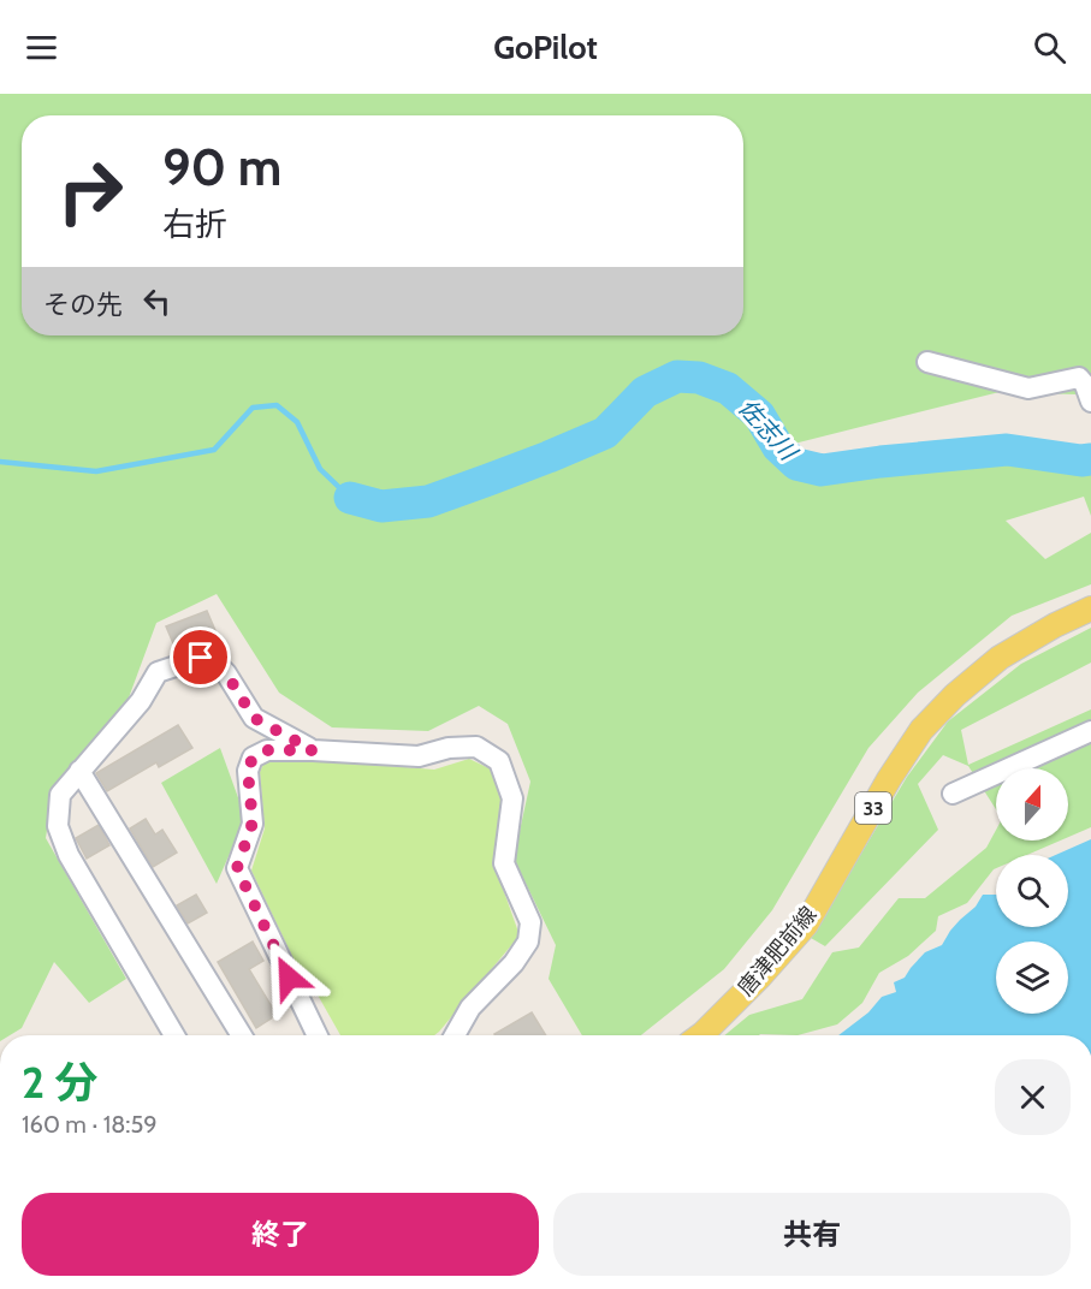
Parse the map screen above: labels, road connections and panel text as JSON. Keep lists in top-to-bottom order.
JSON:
{
  "streets": {
    "main road": ["33", "唐津肥前線"]
  },
  "water": ["佐志川"],
  "north": "top",
  "page": {
    "header": "GoPilot",
    "turn": ["90 m", "右折"],
    "then": "その先",
    "heading": ["2 分", "160 m · 18:59"],
    "buttons": ["終了", "共有"]
  }
}
